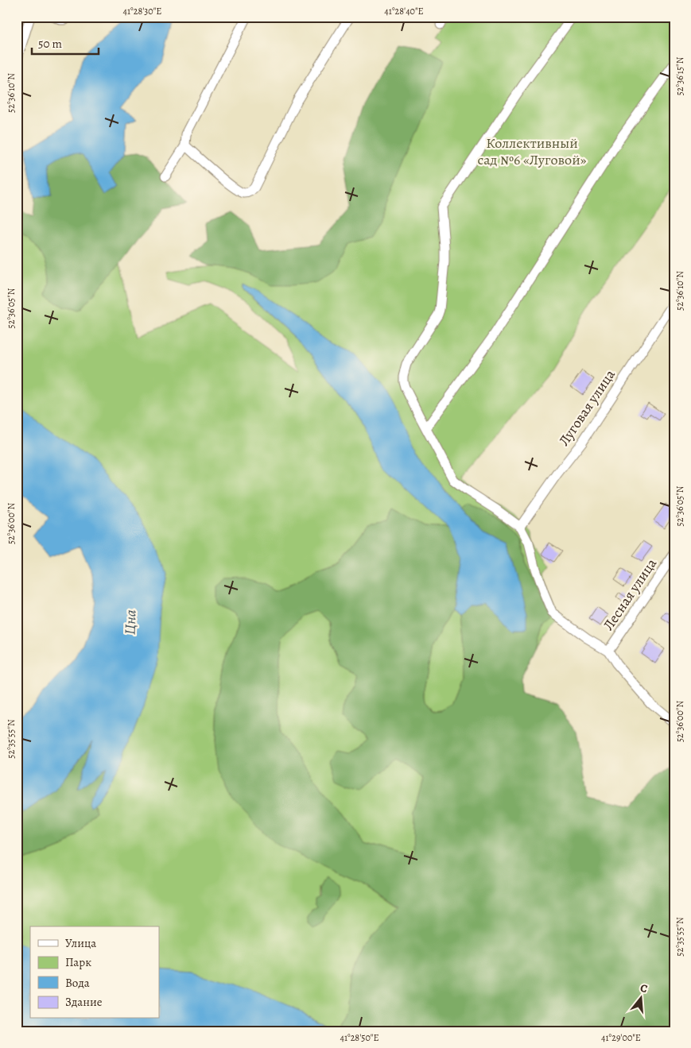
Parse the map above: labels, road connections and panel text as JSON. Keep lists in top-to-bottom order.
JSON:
{
  "streets": {
    "street": ["Луговая улица", "Лесная улица"]
  },
  "water": ["Цна"],
  "parks": ["Коллективный сад №6 «Луговой»"],
  "legend": [
    "Улица",
    "Парк",
    "Вода",
    "Здание"
  ],
  "scale_bar": "50 m",
  "north": "top",
  "coordinates": [
    "41°28'30\"E",
    "41°28'40\"E",
    "52°36'15\"N",
    "52°36'10\"N",
    "52°36'05\"N",
    "52°36'00\"N",
    "52°35'55\"N",
    "41°28'50\"E",
    "41°29'00\"E"
  ]
}
